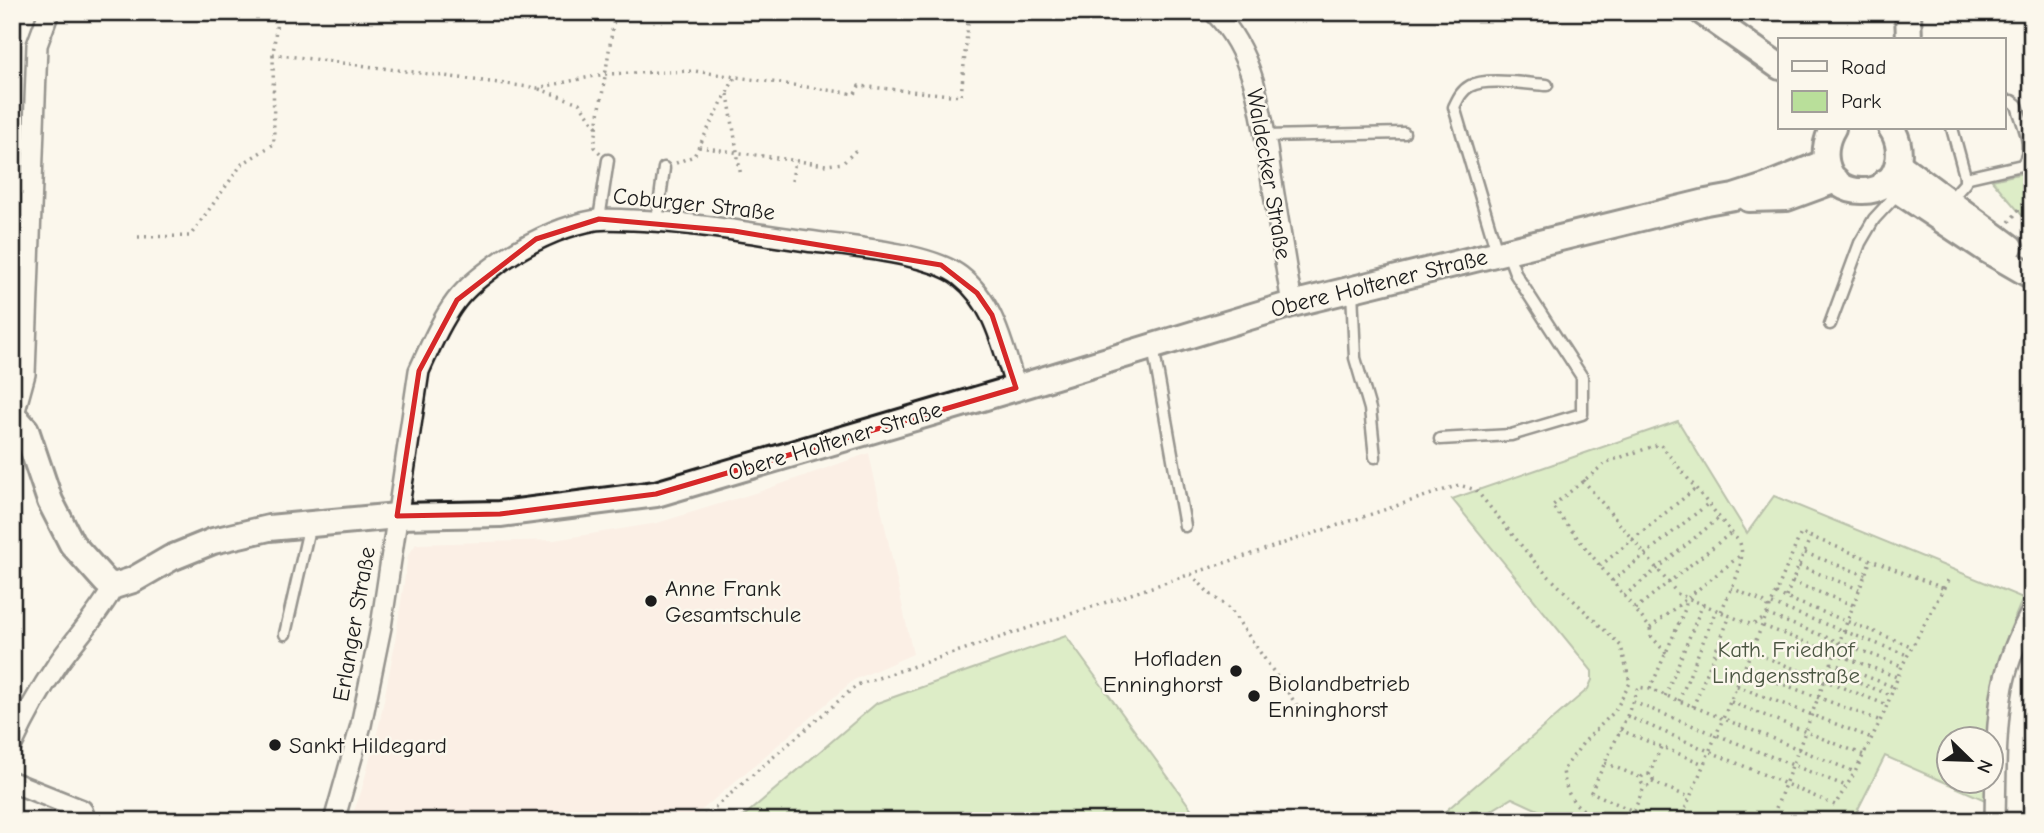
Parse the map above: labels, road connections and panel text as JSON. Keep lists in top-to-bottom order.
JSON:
{
  "streets": {
    "street": [
      "Waldecker Straße",
      "Coburger Straße",
      "Obere Holtener Straße",
      "Erlanger Straße"
    ]
  },
  "crossings": [
    ["Waldecker Straße", "Obere Holtener Straße"],
    ["Coburger Straße", "Obere Holtener Straße"],
    ["Coburger Straße", "Erlanger Straße"],
    ["Obere Holtener Straße", "Erlanger Straße"]
  ],
  "parks": ["Kath. Friedhof Lindgensstraße"],
  "places": [
    "Anne Frank Gesamtschule",
    "Hofladen Enninghorst",
    "Biolandbetrieb Enninghorst",
    "Sankt Hildegard"
  ],
  "legend": ["Road", "Park"],
  "north": "bottom right"
}
